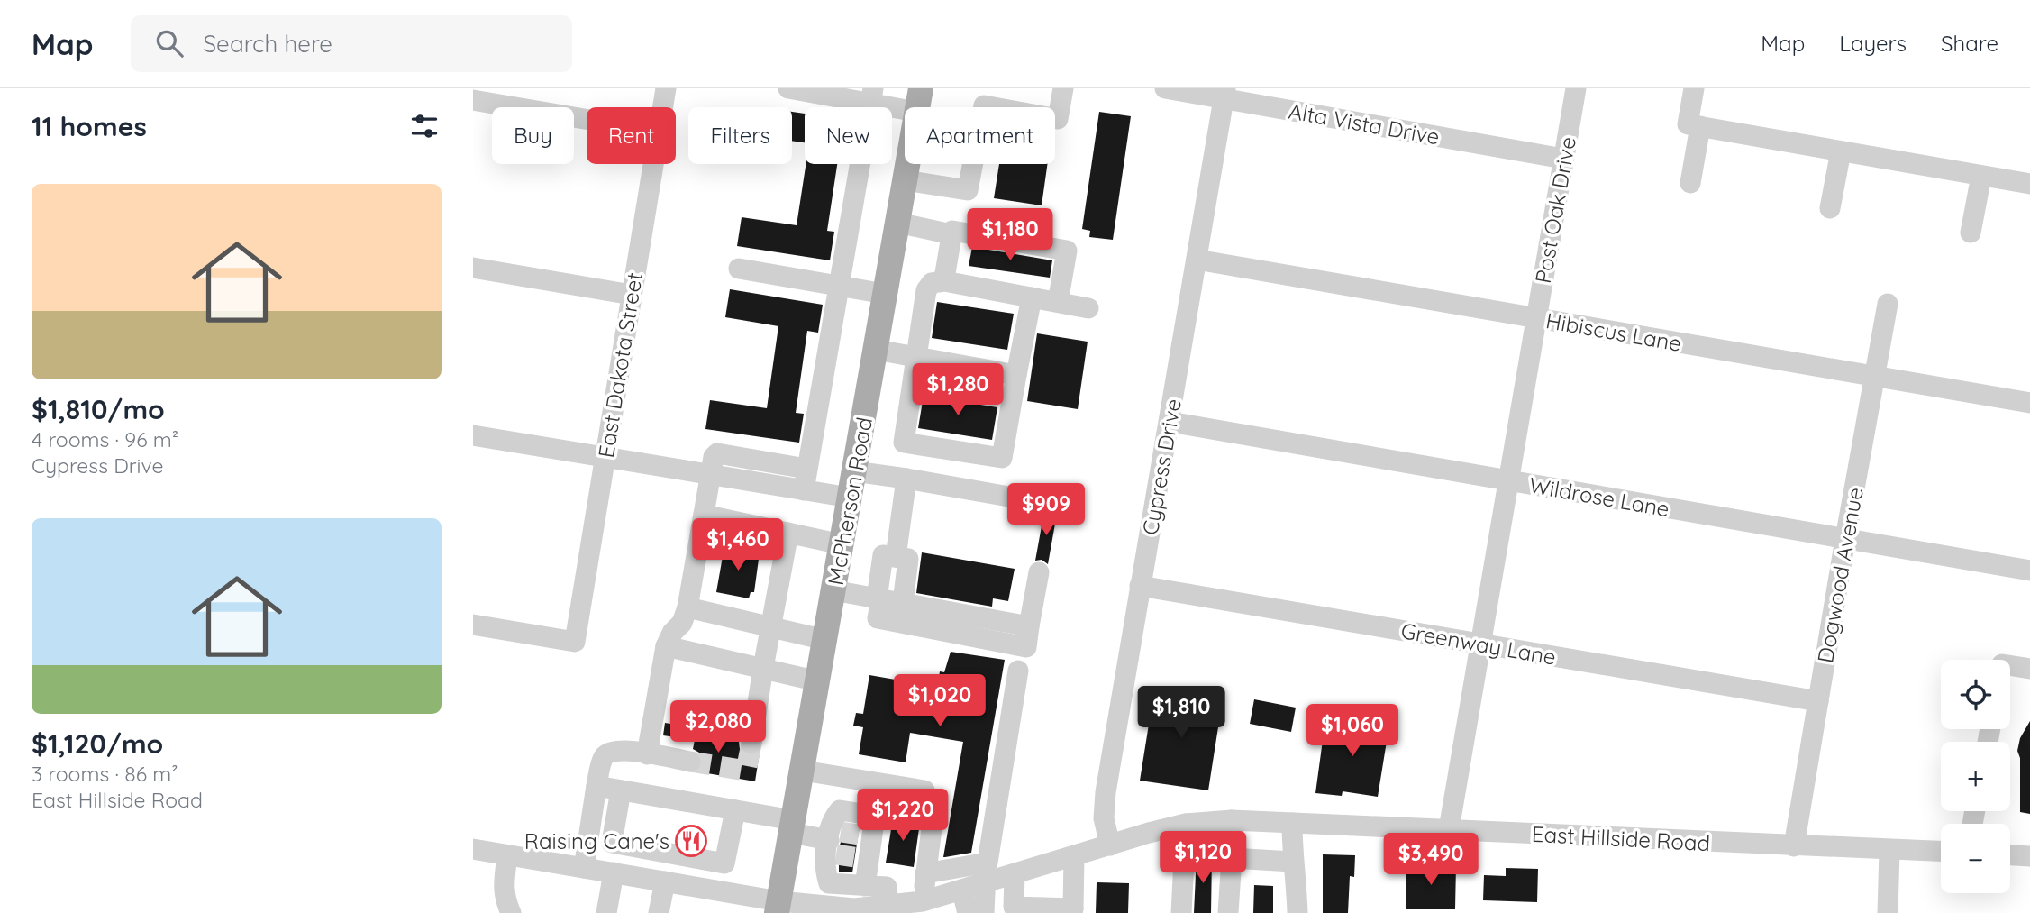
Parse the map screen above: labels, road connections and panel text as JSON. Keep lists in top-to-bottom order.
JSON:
{
  "streets": {
    "main road": ["McPherson Road"],
    "street": [
      "Alta Vista Drive",
      "Post Oak Drive",
      "Hibiscus Lane",
      "East Dakota Street",
      "Cypress Drive",
      "Wildrose Lane",
      "Dogwood Avenue",
      "Greenway Lane",
      "East Hillside Road"
    ]
  },
  "crossings": [
    ["Alta Vista Drive", "Post Oak Drive"],
    ["Alta Vista Drive", "Cypress Drive"],
    ["Post Oak Drive", "Hibiscus Lane"],
    ["Post Oak Drive", "Wildrose Lane"],
    ["Post Oak Drive", "Greenway Lane"],
    ["Post Oak Drive", "East Hillside Road"],
    ["Hibiscus Lane", "Cypress Drive"],
    ["Hibiscus Lane", "Dogwood Avenue"],
    ["Cypress Drive", "Wildrose Lane"],
    ["Cypress Drive", "Greenway Lane"],
    ["Cypress Drive", "East Hillside Road"],
    ["Wildrose Lane", "Dogwood Avenue"],
    ["McPherson Road", "East Hillside Road"],
    ["Dogwood Avenue", "Greenway Lane"],
    ["Dogwood Avenue", "East Hillside Road"]
  ],
  "places": {
    "restaurant": ["Raising Cane's"]
  },
  "page": {
    "header": "Map",
    "search": "Search here",
    "nav": ["Map", "Layers", "Share"],
    "heading": "11 homes",
    "chip": [
      "Buy",
      "Rent",
      "Filters",
      "New",
      "Apartment"
    ],
    "list": [
      {
        "name": "$1,810/mo",
        "note": "4 rooms · 96 m² · Cypress Drive"
      },
      {
        "name": "$1,120/mo",
        "note": "3 rooms · 86 m² · East Hillside Road"
      }
    ],
    "price": [
      "$1,180",
      "$1,280",
      "$909",
      "$1,460",
      "$1,020",
      "$1,810",
      "$2,080",
      "$1,060",
      "$1,220",
      "$1,120",
      "$3,490"
    ],
    "map_buttons": ["+", "−"]
  }
}
